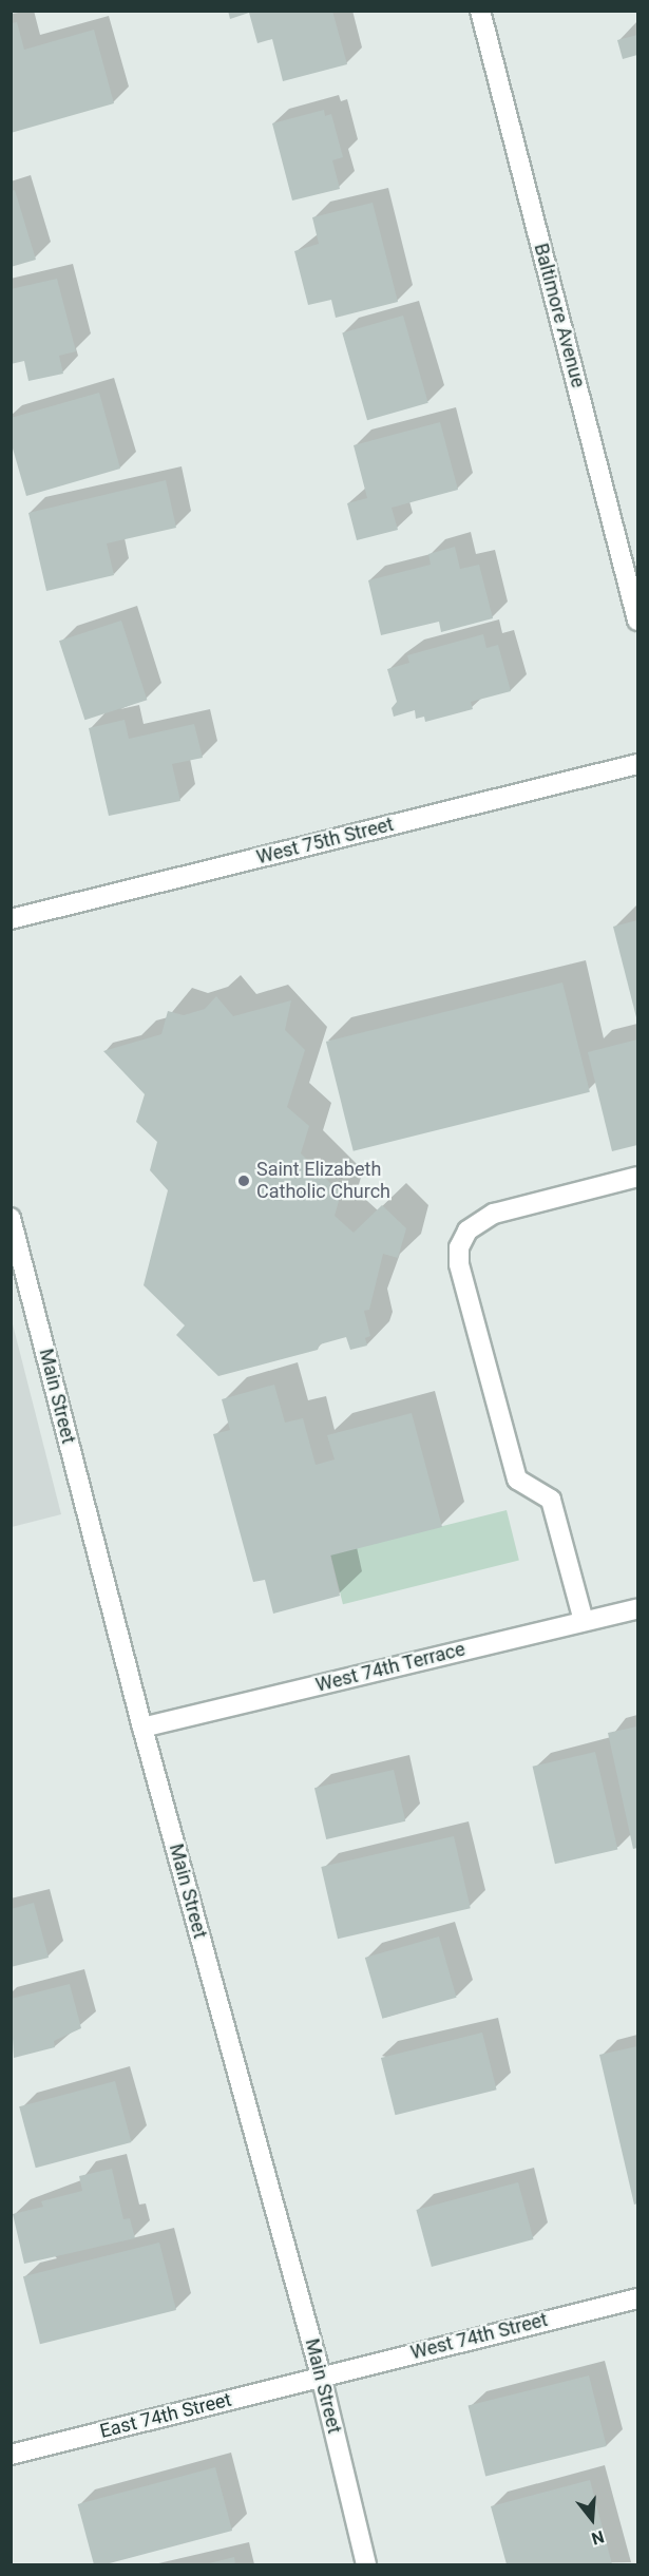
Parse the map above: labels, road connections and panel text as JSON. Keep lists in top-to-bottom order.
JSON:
{
  "streets": {
    "street": [
      "Baltimore Avenue",
      "West 75th Street",
      "Main Street",
      "West 74th Terrace",
      "West 74th Street",
      "East 74th Street"
    ]
  },
  "crossings": [
    ["Main Street", "West 74th Terrace"],
    ["Main Street", "West 74th Street"],
    ["Main Street", "East 74th Street"],
    ["West 74th Street", "East 74th Street"]
  ],
  "places": ["Saint Elizabeth Catholic Church"],
  "north": "bottom"
}
